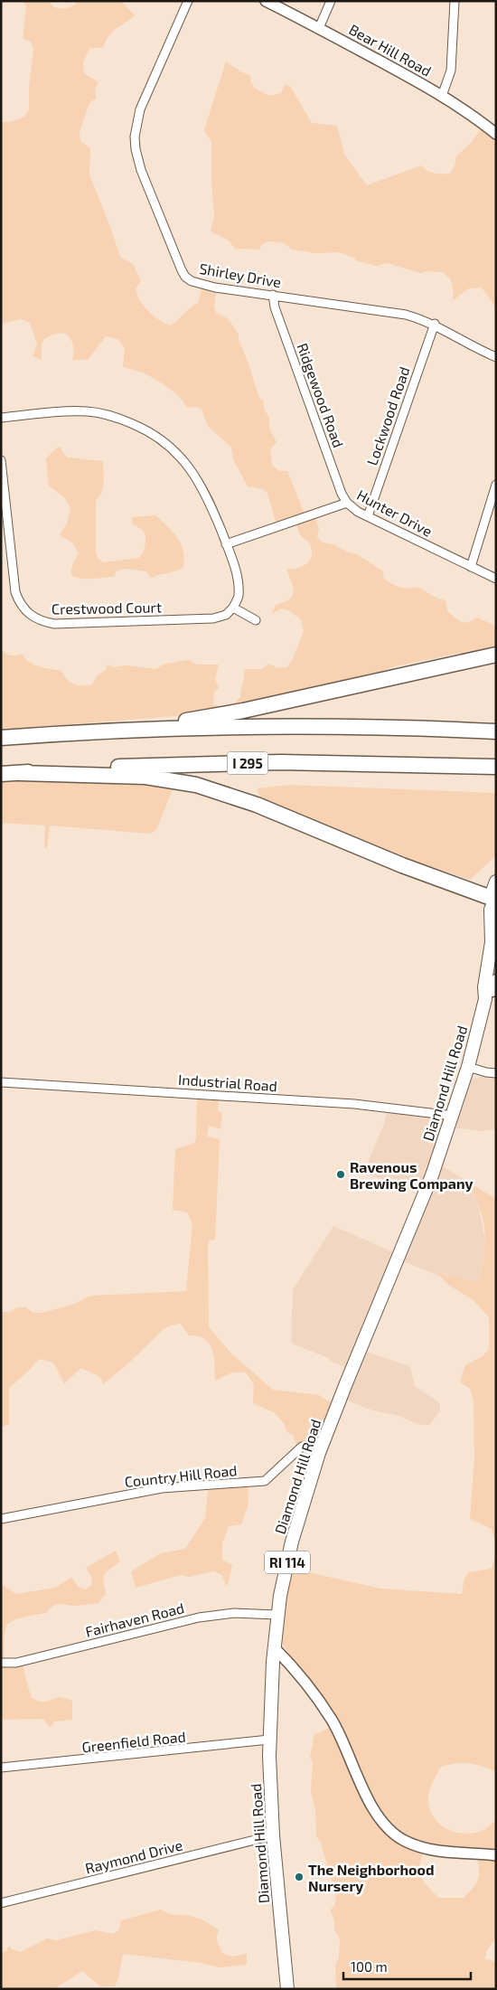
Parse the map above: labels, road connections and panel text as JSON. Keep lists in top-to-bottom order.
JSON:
{
  "streets": {
    "highway": ["I 295"],
    "main road": ["Diamond Hill Road", "RI 114"],
    "street": [
      "Bear Hill Road",
      "Shirley Drive",
      "Ridgewood Road",
      "Lockwood Road",
      "Hunter Drive",
      "Crestwood Court",
      "Industrial Road",
      "Country Hill Road",
      "Fairhaven Road",
      "Greenfield Road",
      "Raymond Drive"
    ]
  },
  "crossings": [
    ["Shirley Drive", "Ridgewood Road"],
    ["Shirley Drive", "Lockwood Road"],
    ["Ridgewood Road", "Hunter Drive"],
    ["Lockwood Road", "Hunter Drive"],
    ["Industrial Road", "Diamond Hill Road"],
    ["Diamond Hill Road", "Country Hill Road"],
    ["Diamond Hill Road", "Fairhaven Road"],
    ["Diamond Hill Road", "Greenfield Road"],
    ["Diamond Hill Road", "Raymond Drive"]
  ],
  "places": ["Ravenous Brewing Company", "The Neighborhood Nursery"],
  "scale_bar": "100 m"
}
